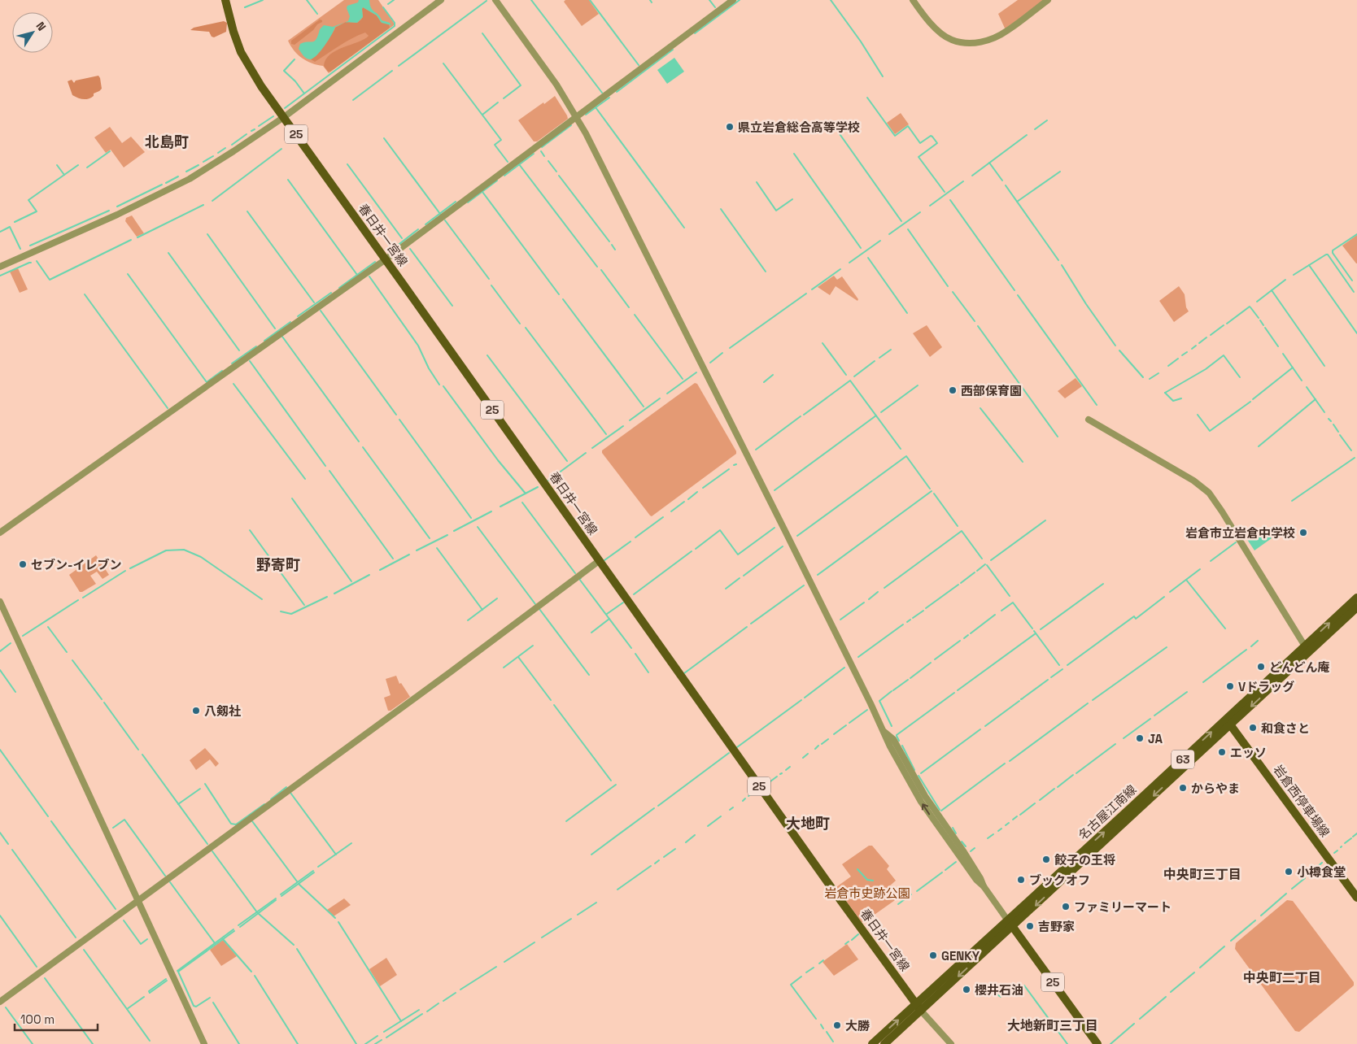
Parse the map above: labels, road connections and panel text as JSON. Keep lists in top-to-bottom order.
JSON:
{
  "streets": {
    "main road": [
      "25",
      "春日井一宮線",
      "63",
      "岩倉西停車場線",
      "名古屋江南線"
    ]
  },
  "crossings": [
    ["25", "名古屋江南線"],
    ["春日井一宮線", "名古屋江南線"],
    ["岩倉西停車場線", "名古屋江南線"]
  ],
  "districts": [
    "北島町",
    "野寄町",
    "大地町",
    "中央町三丁目",
    "中央町二丁目",
    "大地新町三丁目"
  ],
  "parks": ["岩倉市史跡公園"],
  "places": [
    "県立岩倉総合高等学校",
    "西部保育園",
    "岩倉市立岩倉中学校",
    "セブン-イレブン",
    "どんどん庵",
    "Vドラッグ",
    "八剱社",
    "和食さと",
    "JA",
    "エッソ",
    "からやま",
    "餃子の王将",
    "小樽食堂",
    "ブックオフ",
    "ファミリーマート",
    "吉野家",
    "GENKY",
    "櫻井石油",
    "大勝"
  ],
  "scale_bar": "100 m",
  "north": "top right"
}
